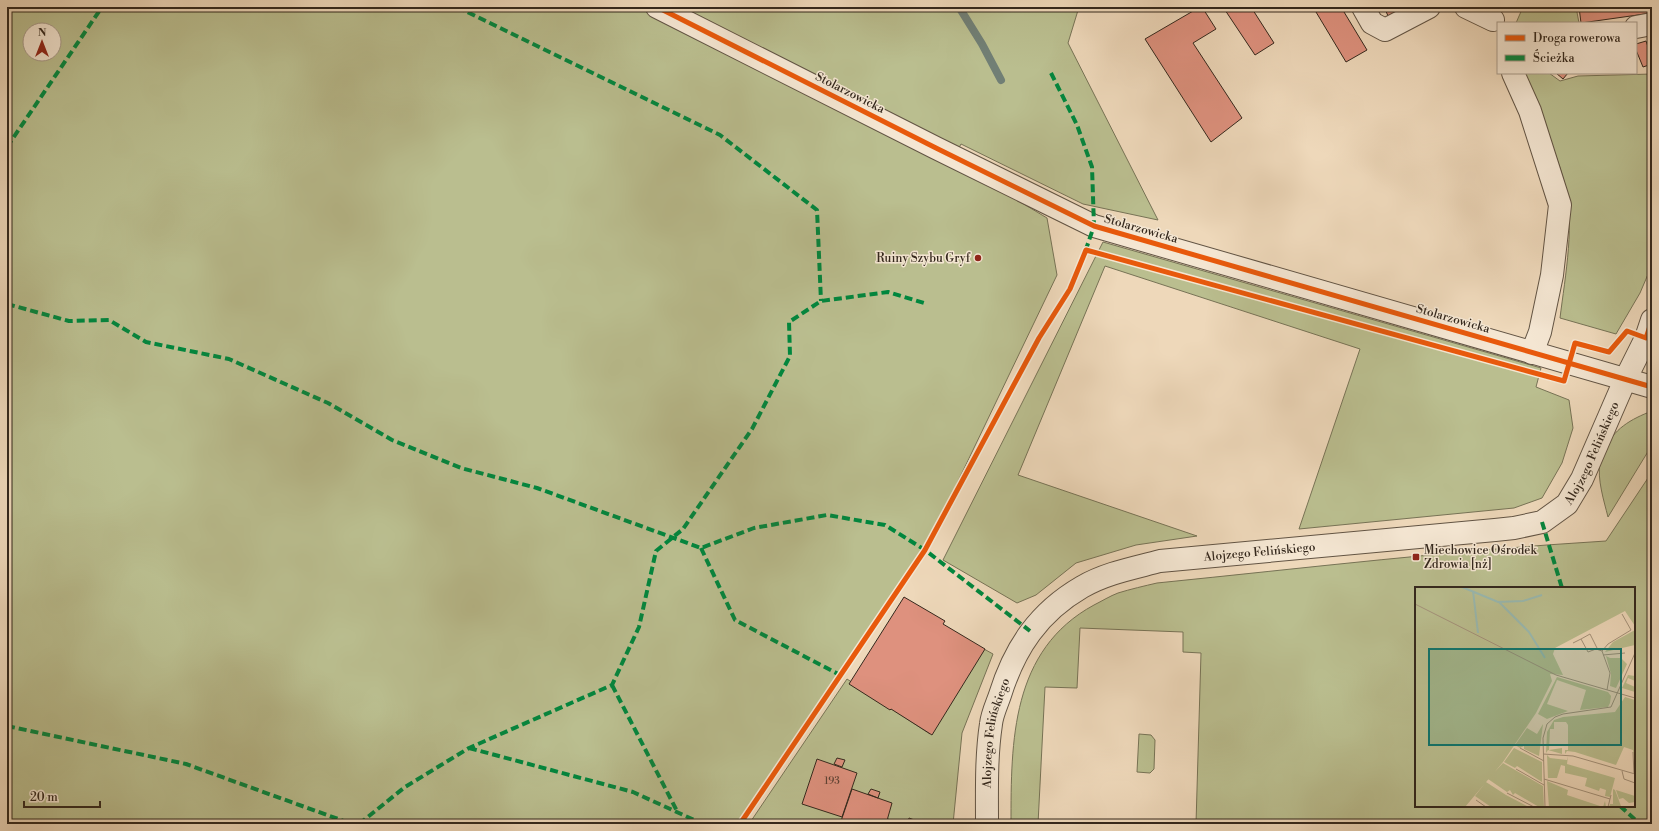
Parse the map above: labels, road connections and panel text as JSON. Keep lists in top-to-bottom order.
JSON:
{
  "streets": {
    "street": ["Stolarzowicka", "Alojzego Felińskiego"]
  },
  "crossings": [
    ["Stolarzowicka", "Alojzego Felińskiego"]
  ],
  "places": {
    "other": ["Ruiny Szybu Gryf"],
    "transit": ["Miechowice Ośrodek Zdrowia [nż]"]
  },
  "house_numbers": ["193"],
  "legend": ["Droga rowerowa", "Ścieżka"],
  "scale_bar": "20 m",
  "north": "top"
}
